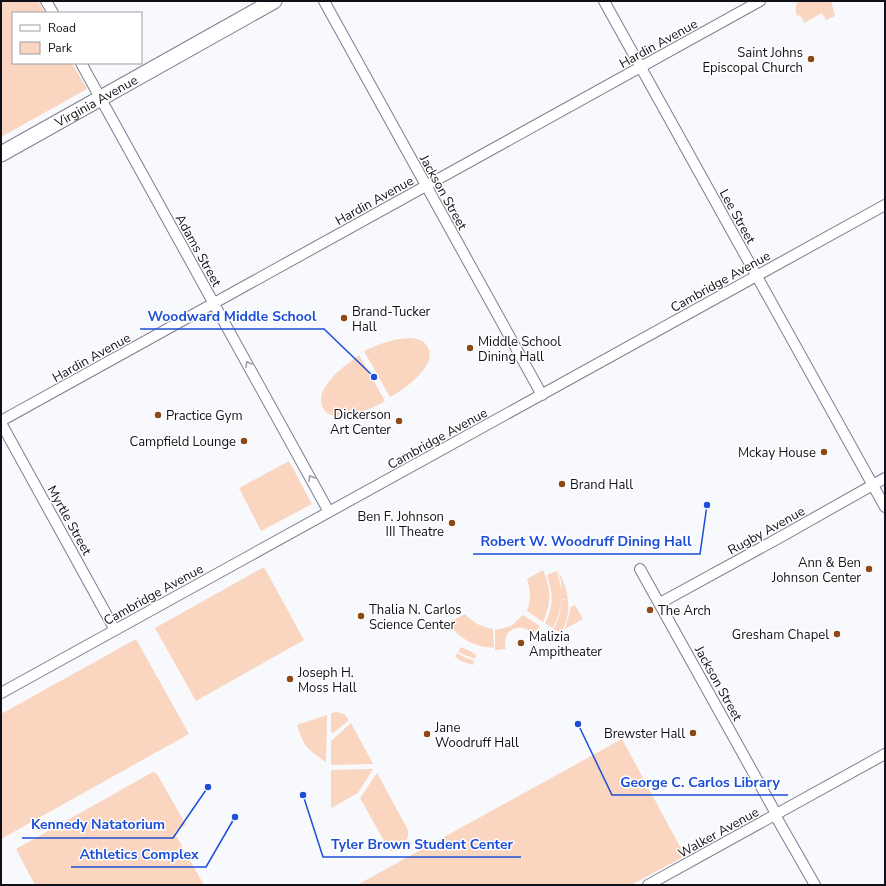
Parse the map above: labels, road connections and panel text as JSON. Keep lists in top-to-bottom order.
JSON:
{
  "streets": {
    "main road": ["Virginia Avenue"],
    "street": [
      "Hardin Avenue",
      "Jackson Street",
      "Lee Street",
      "Adams Street",
      "Cambridge Avenue",
      "Myrtle Street",
      "Rugby Avenue",
      "Walker Avenue"
    ]
  },
  "crossings": [
    ["Hardin Avenue", "Jackson Street"],
    ["Hardin Avenue", "Lee Street"],
    ["Hardin Avenue", "Adams Street"],
    ["Hardin Avenue", "Myrtle Street"],
    ["Virginia Avenue", "Adams Street"],
    ["Jackson Street", "Cambridge Avenue"],
    ["Jackson Street", "Rugby Avenue"],
    ["Jackson Street", "Walker Avenue"],
    ["Lee Street", "Cambridge Avenue"],
    ["Lee Street", "Rugby Avenue"],
    ["Adams Street", "Cambridge Avenue"],
    ["Cambridge Avenue", "Myrtle Street"]
  ],
  "one_way": ["Adams Street"],
  "places": [
    "Saint Johns Episcopal Church",
    "Brand-Tucker Hall",
    "Middle School Dining Hall",
    "Woodward Middle School",
    "Practice Gym",
    "Dickerson Art Center",
    "Campfield Lounge",
    "Mckay House",
    "Brand Hall",
    "Robert W. Woodruff Dining Hall",
    "Ben F. Johnson III Theatre",
    "Ann & Ben Johnson Center",
    "The Arch",
    "Thalia N. Carlos Science Center",
    "Gresham Chapel",
    "Malizia Ampitheater",
    "Joseph H. Moss Hall",
    "George C. Carlos Library",
    "Brewster Hall",
    "Jane Woodruff Hall",
    "Kennedy Natatorium",
    "Tyler Brown Student Center",
    "Athletics Complex"
  ],
  "legend": ["Road", "Park"]
}
